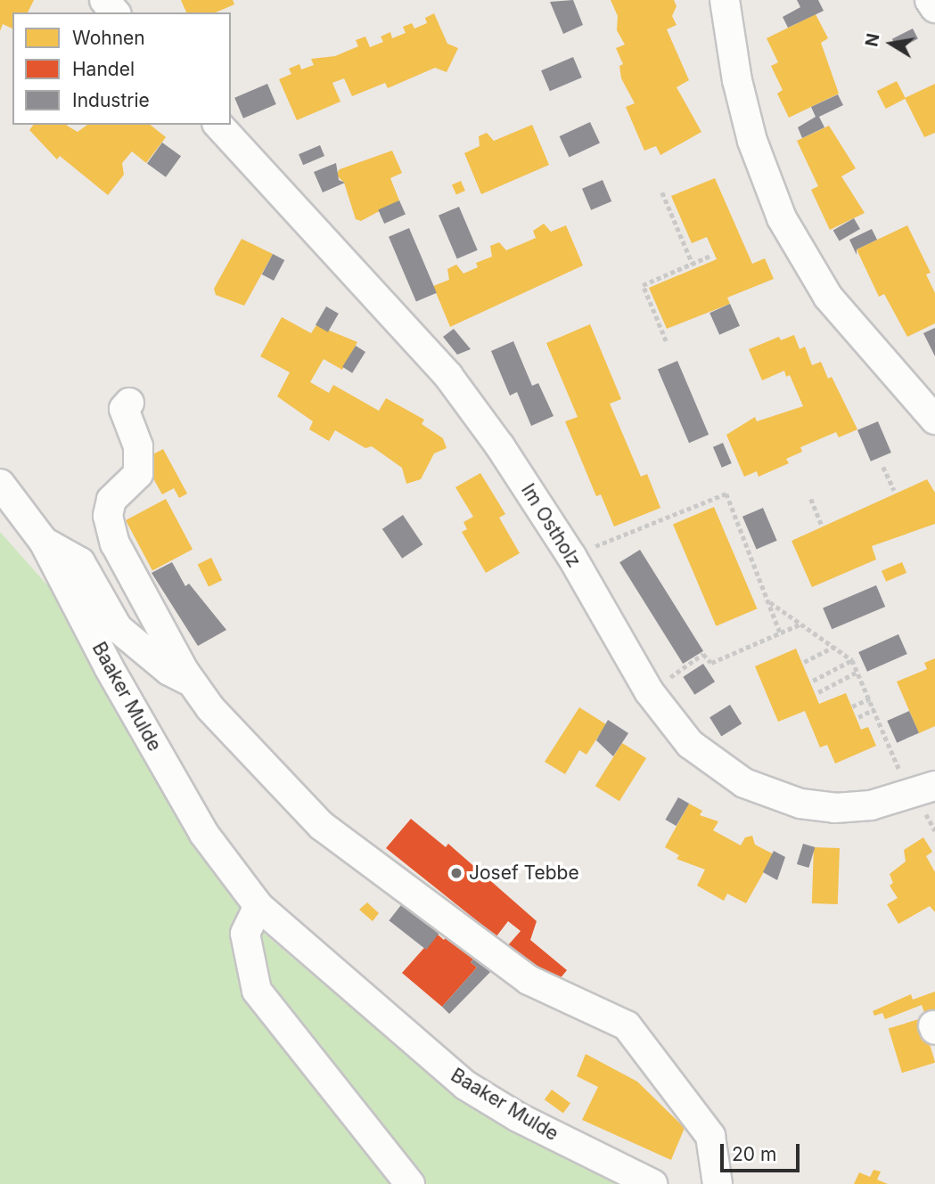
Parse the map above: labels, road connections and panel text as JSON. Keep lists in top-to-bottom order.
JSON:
{
  "streets": {
    "street": ["Im Ostholz", "Baaker Mulde"]
  },
  "places": ["Josef Tebbe"],
  "legend": ["Wohnen", "Handel", "Industrie"],
  "scale_bar": "20 m",
  "north": "left"
}
